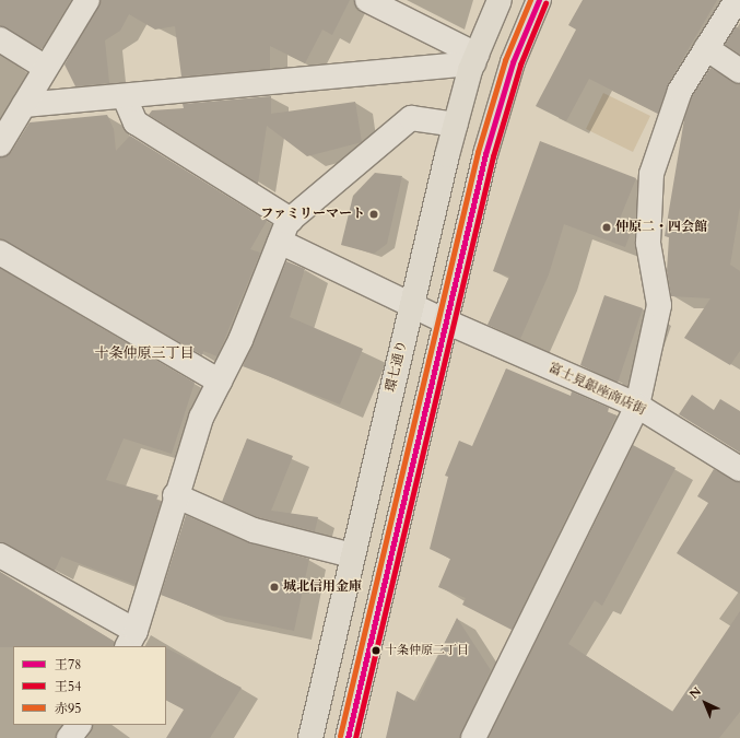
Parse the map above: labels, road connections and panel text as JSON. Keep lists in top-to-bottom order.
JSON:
{
  "streets": {
    "main road": ["環七通り"],
    "street": ["富士見銀座商店街"]
  },
  "crossings": [
    ["環七通り", "富士見銀座商店街"]
  ],
  "districts": ["十条仲原三丁目"],
  "places": [
    "ファミリーマート",
    "仲原二・四会館",
    "城北信用金庫",
    "十条仲原二丁目"
  ],
  "lines": ["transit line 王78", "transit line 赤95", "transit line 王54"],
  "legend": ["王78", "王54", "赤95"],
  "north": "top left"
}
